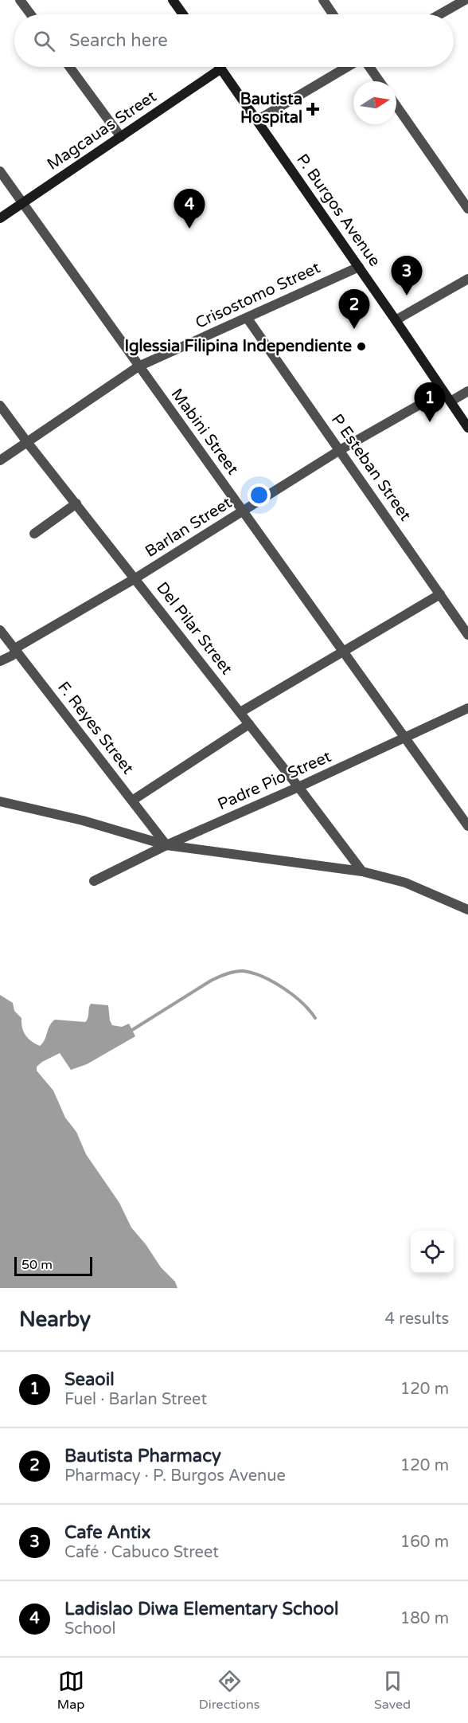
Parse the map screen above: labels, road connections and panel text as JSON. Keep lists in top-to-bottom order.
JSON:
{
  "streets": {
    "main road": ["Magcauas Street", "P. Burgos Avenue"],
    "street": [
      "Crisostomo Street",
      "Mabini Street",
      "P Esteban Street",
      "Barlan Street",
      "Del Pilar Street",
      "F. Reyes Street",
      "Padre Pio Street"
    ]
  },
  "crossings": [
    ["Magcauas Street", "P. Burgos Avenue"],
    ["Magcauas Street", "Mabini Street"],
    ["P. Burgos Avenue", "Crisostomo Street"],
    ["P. Burgos Avenue", "Barlan Street"],
    ["Crisostomo Street", "Mabini Street"],
    ["Crisostomo Street", "P Esteban Street"],
    ["Crisostomo Street", "Del Pilar Street"],
    ["Mabini Street", "Barlan Street"],
    ["Mabini Street", "Padre Pio Street"],
    ["P Esteban Street", "Barlan Street"],
    ["Barlan Street", "Del Pilar Street"],
    ["Barlan Street", "F. Reyes Street"],
    ["Del Pilar Street", "Padre Pio Street"],
    ["F. Reyes Street", "Padre Pio Street"]
  ],
  "places": {
    "health": ["Bautista Hospital"],
    "other": ["Iglessia Filipina Independiente"]
  },
  "scale_bar": "50 m",
  "north": "right",
  "page": {
    "search": "Search here",
    "pins": [
      "4",
      "3",
      "2",
      "1"
    ],
    "scale": "50 m",
    "heading": ["Nearby", "4 results"],
    "list": [
      {
        "mark": "1",
        "name": "Seaoil",
        "note": "Fuel · Barlan Street",
        "value": "120 m"
      },
      {
        "mark": "2",
        "name": "Bautista Pharmacy",
        "note": "Pharmacy · P. Burgos Avenue",
        "value": "120 m"
      },
      {
        "mark": "3",
        "name": "Cafe Antix",
        "note": "Café · Cabuco Street",
        "value": "160 m"
      },
      {
        "mark": "4",
        "name": "Ladislao Diwa Elementary School",
        "note": "School",
        "value": "180 m"
      }
    ],
    "nav": ["Map", "Directions", "Saved"]
  }
}
